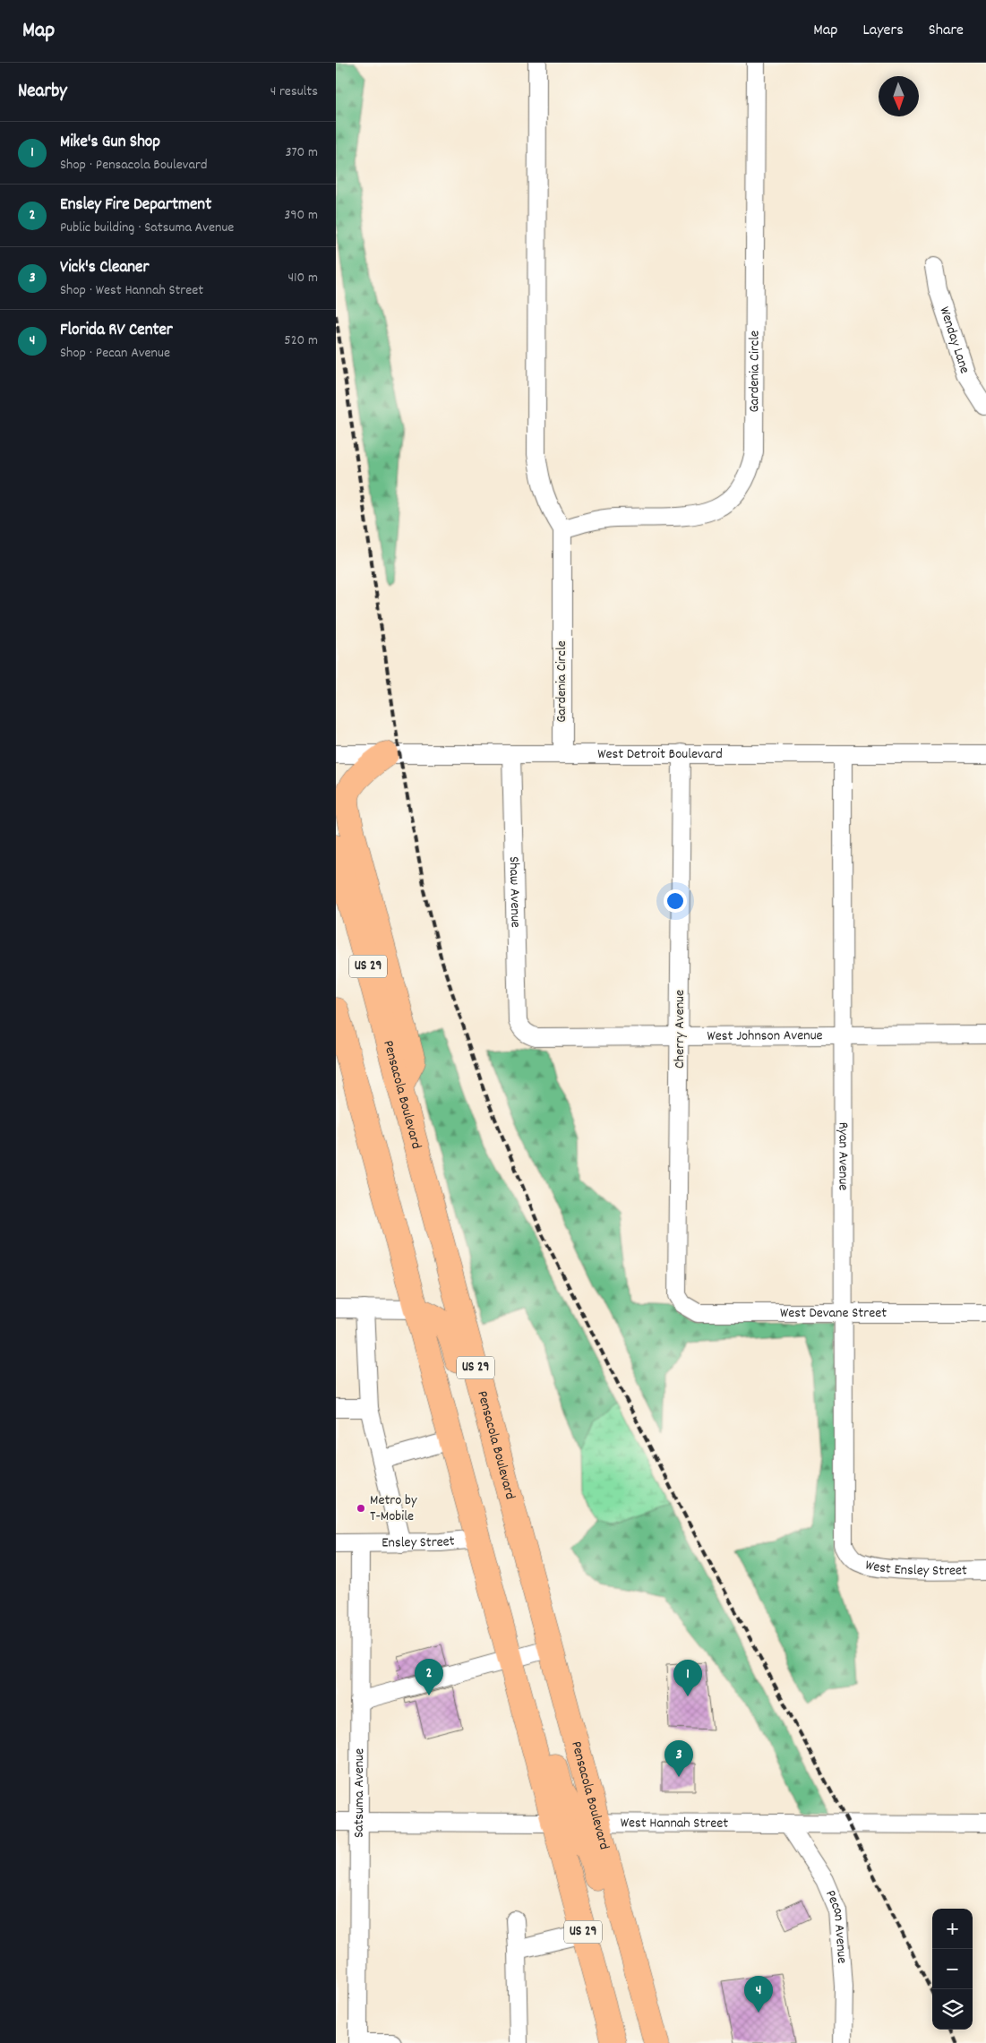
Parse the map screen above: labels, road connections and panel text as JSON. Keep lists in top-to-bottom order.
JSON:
{
  "streets": {
    "highway": ["US 29", "Pensacola Boulevard"],
    "street": [
      "Wenday Lane",
      "Gardenia Circle",
      "West Detroit Boulevard",
      "Shaw Avenue",
      "Cherry Avenue",
      "West Johnson Avenue",
      "Ryan Avenue",
      "West Devane Street",
      "Ensley Street",
      "West Ensley Street",
      "Satsuma Avenue",
      "West Hannah Street",
      "Pecan Avenue"
    ]
  },
  "crossings": [
    ["Gardenia Circle", "West Detroit Boulevard"],
    ["West Detroit Boulevard", "Shaw Avenue"],
    ["West Detroit Boulevard", "Cherry Avenue"],
    ["West Detroit Boulevard", "Ryan Avenue"],
    ["Shaw Avenue", "West Johnson Avenue"],
    ["US 29", "Ensley Street"],
    ["US 29", "West Hannah Street"],
    ["Cherry Avenue", "West Johnson Avenue"],
    ["Cherry Avenue", "West Devane Street"],
    ["West Johnson Avenue", "Ryan Avenue"],
    ["Pensacola Boulevard", "West Hannah Street"],
    ["Ryan Avenue", "West Devane Street"],
    ["Ryan Avenue", "West Ensley Street"],
    ["Ensley Street", "Satsuma Avenue"],
    ["Satsuma Avenue", "West Hannah Street"],
    ["West Hannah Street", "Pecan Avenue"]
  ],
  "places": ["Metro by T-Mobile"],
  "north": "bottom",
  "page": {
    "header": "Map",
    "nav": ["Map", "Layers", "Share"],
    "heading": ["Nearby", "4 results"],
    "list": [
      {
        "mark": "1",
        "name": "Mike's Gun Shop",
        "note": "Shop · Pensacola Boulevard",
        "value": "370 m"
      },
      {
        "mark": "2",
        "name": "Ensley Fire Department",
        "note": "Public building · Satsuma Avenue",
        "value": "390 m"
      },
      {
        "mark": "3",
        "name": "Vick's Cleaner",
        "note": "Shop · West Hannah Street",
        "value": "410 m"
      },
      {
        "mark": "4",
        "name": "Florida RV Center",
        "note": "Shop · Pecan Avenue",
        "value": "520 m"
      }
    ],
    "pins": [
      "2",
      "1",
      "3",
      "4"
    ],
    "map_buttons": ["+", "−"]
  }
}
